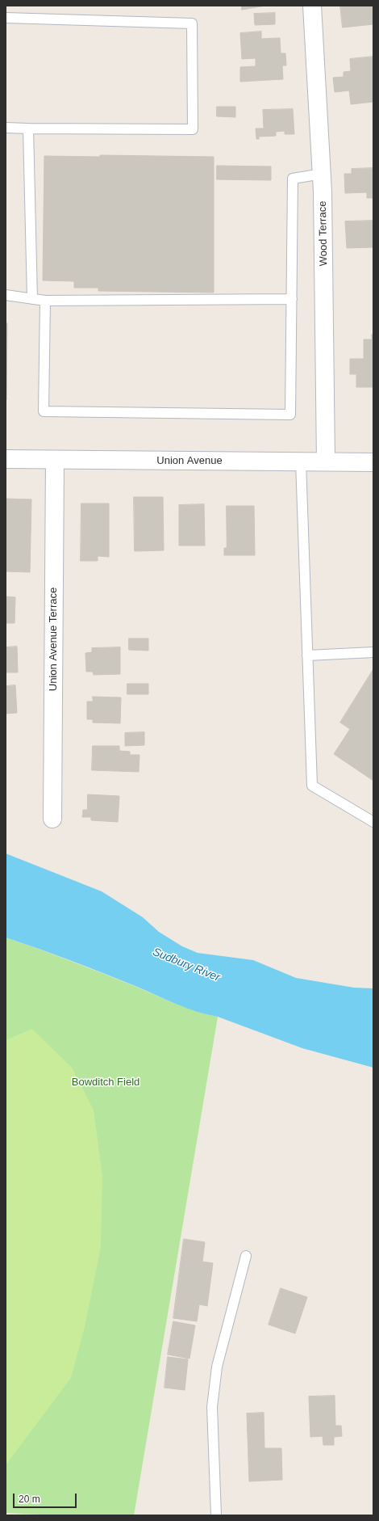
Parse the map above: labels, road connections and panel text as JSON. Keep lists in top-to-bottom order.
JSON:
{
  "streets": {
    "street": ["Wood Terrace", "Union Avenue", "Union Avenue Terrace"]
  },
  "crossings": [
    ["Wood Terrace", "Union Avenue"],
    ["Union Avenue", "Union Avenue Terrace"]
  ],
  "water": ["Sudbury River"],
  "parks": ["Bowditch Field"],
  "scale_bar": "20 m"
}
